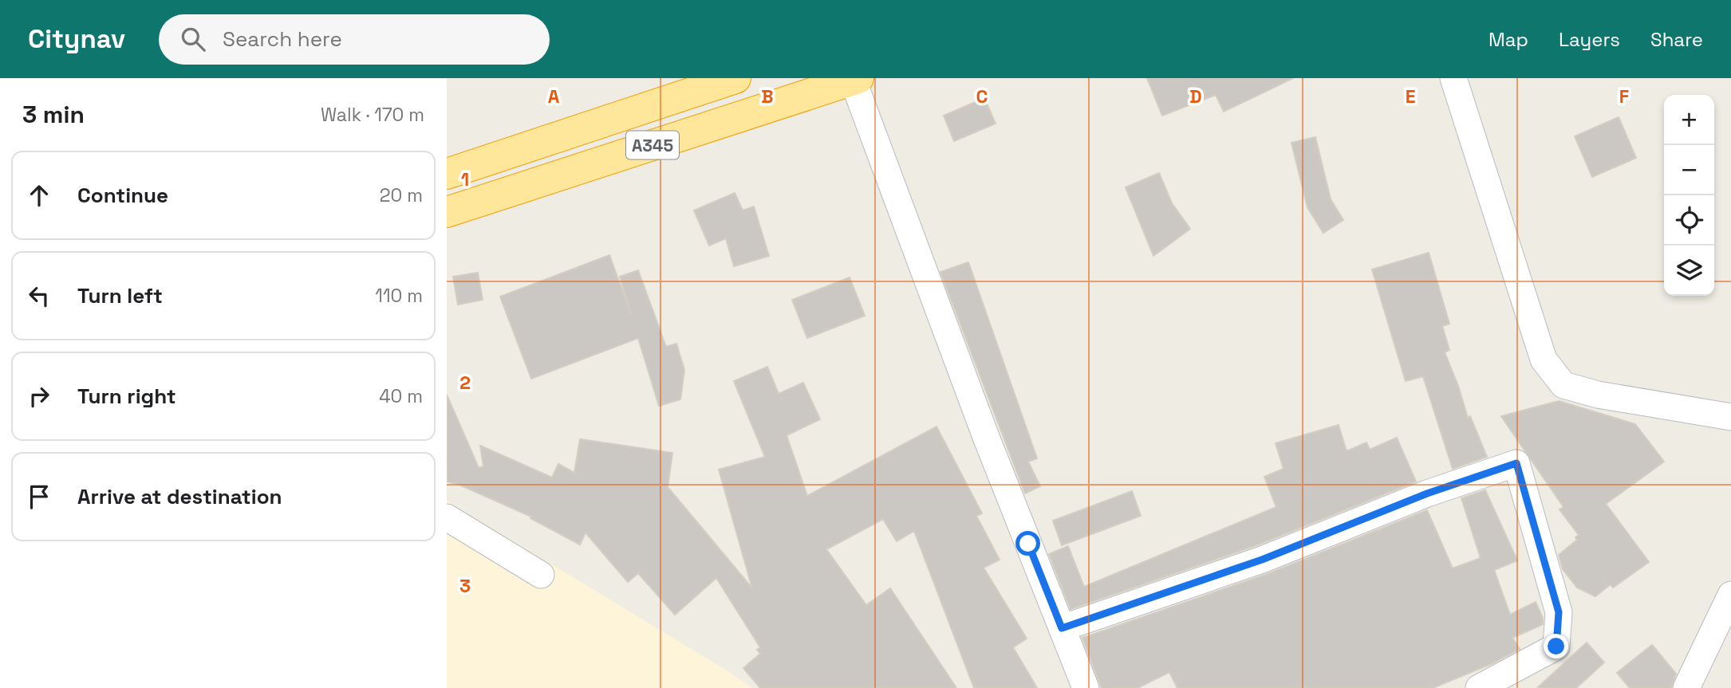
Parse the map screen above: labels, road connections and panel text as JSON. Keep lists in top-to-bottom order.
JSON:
{
  "streets": {
    "highway": ["A345"]
  },
  "page": {
    "header": "Citynav",
    "search": "Search here",
    "nav": ["Map", "Layers", "Share"],
    "heading": ["3 min", "Walk · 170 m"],
    "map_buttons": ["+", "−"],
    "list": [
      ["Continue", "20 m"],
      ["Turn left", "110 m"],
      ["Turn right", "40 m"],
      "Arrive at destination"
    ]
  },
  "grid": {
    "columns": [
      "A",
      "B",
      "C",
      "D",
      "E",
      "F"
    ],
    "rows": ["1", "2", "3"]
  }
}
